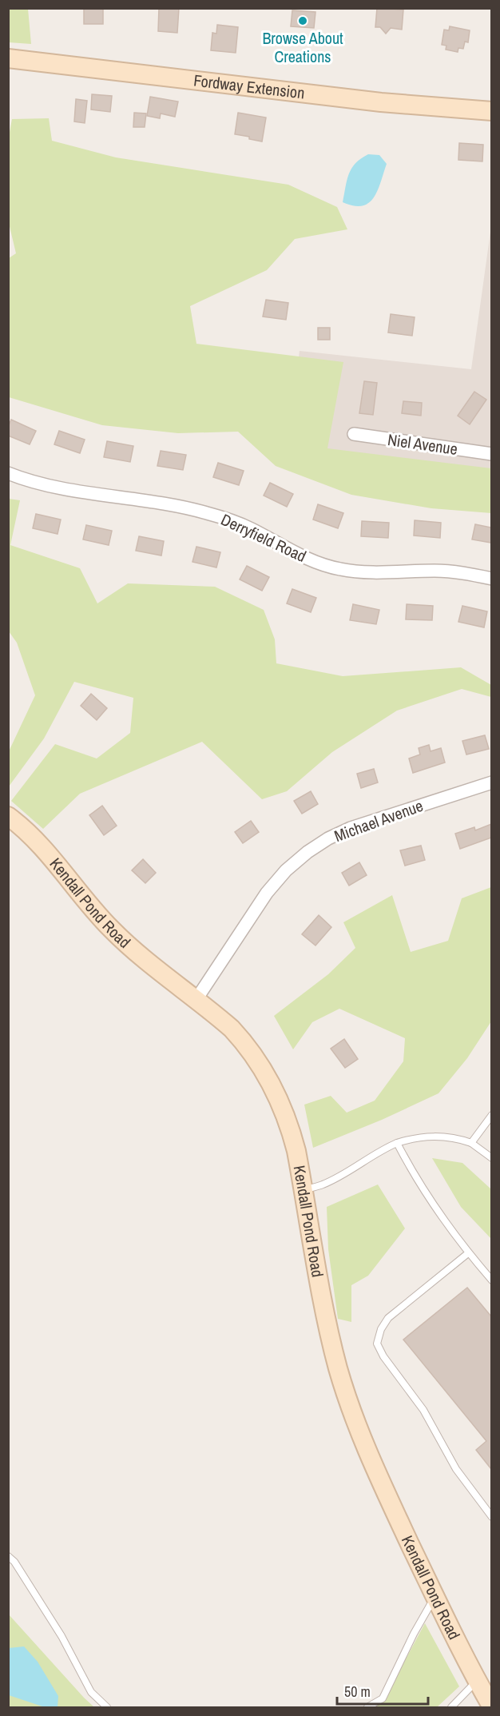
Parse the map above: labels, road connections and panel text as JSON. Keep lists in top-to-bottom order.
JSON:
{
  "streets": {
    "street": [
      "Fordway Extension",
      "Niel Avenue",
      "Derryfield Road",
      "Michael Avenue",
      "Kendall Pond Road"
    ]
  },
  "crossings": [
    ["Michael Avenue", "Kendall Pond Road"]
  ],
  "places": ["Browse About Creations"],
  "scale_bar": "50 m"
}
